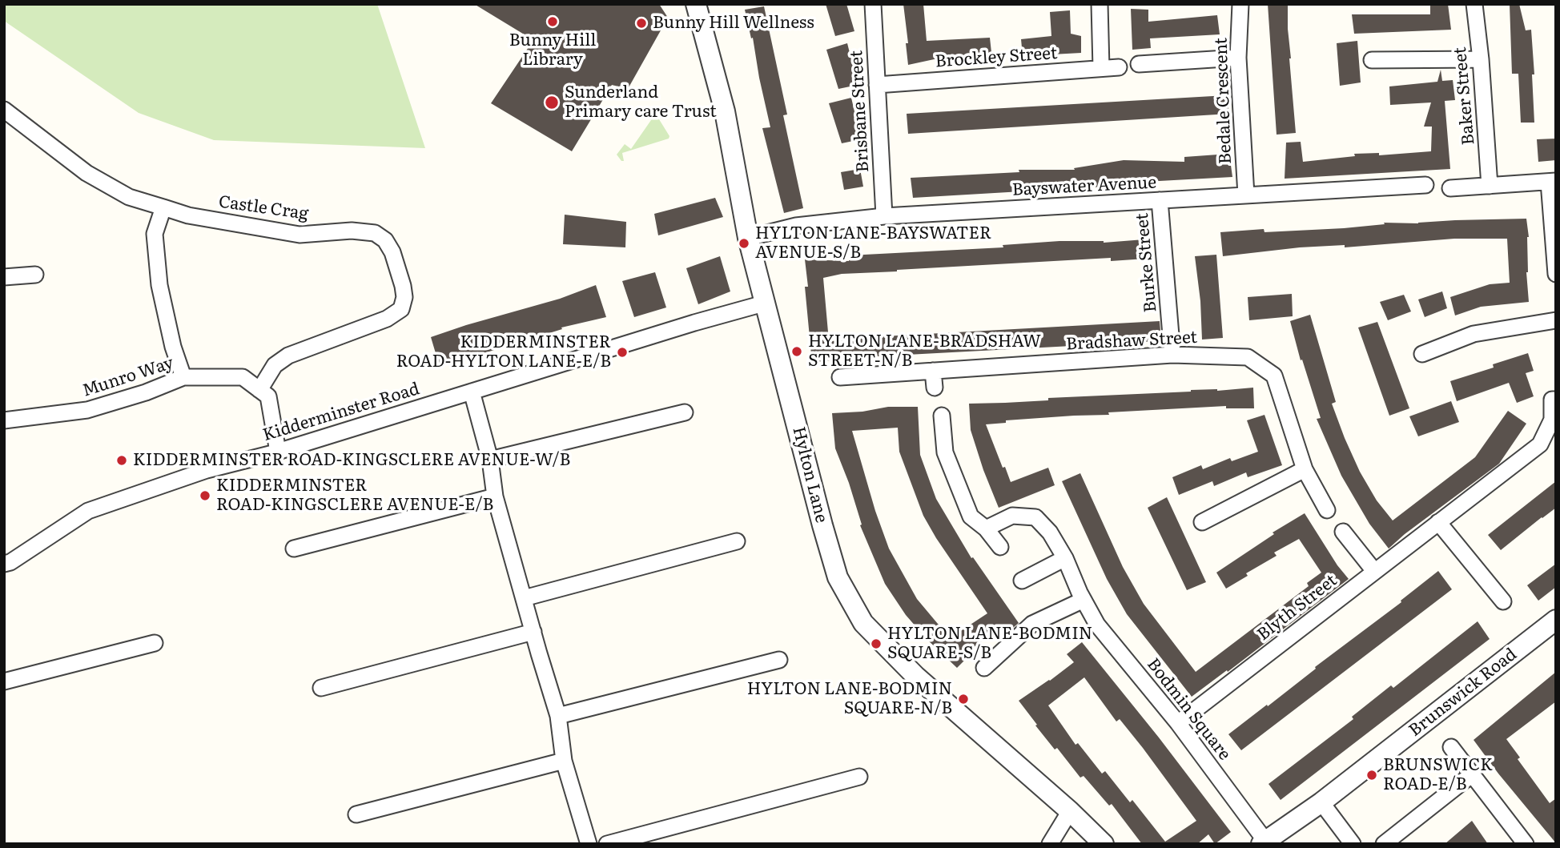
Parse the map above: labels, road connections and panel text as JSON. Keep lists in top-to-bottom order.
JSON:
{
  "streets": {
    "street": [
      "Brockley Street",
      "Baker Street",
      "Bedale Crescent",
      "Brisbane Street",
      "Bayswater Avenue",
      "Castle Crag",
      "Burke Street",
      "Bradshaw Street",
      "Munro Way",
      "Kidderminster Road",
      "Hylton Lane",
      "Blyth Street",
      "Brunswick Road",
      "Bodmin Square"
    ]
  },
  "crossings": [
    ["Brockley Street", "Brisbane Street"],
    ["Bedale Crescent", "Bayswater Avenue"],
    ["Brisbane Street", "Bayswater Avenue"],
    ["Bayswater Avenue", "Burke Street"],
    ["Bayswater Avenue", "Hylton Lane"],
    ["Castle Crag", "Munro Way"],
    ["Burke Street", "Bradshaw Street"],
    ["Kidderminster Road", "Hylton Lane"],
    ["Blyth Street", "Bodmin Square"],
    ["Brunswick Road", "Bodmin Square"]
  ],
  "places": [
    "Bunny Hill Library",
    "Bunny Hill Wellness",
    "Sunderland Primary care Trust",
    "HYLTON LANE-BAYSWATER AVENUE-S/B",
    "HYLTON LANE-BRADSHAW STREET-N/B",
    "KIDDERMINSTER ROAD-HYLTON LANE-E/B",
    "KIDDERMINSTER ROAD-KINGSCLERE AVENUE-W/B",
    "KIDDERMINSTER ROAD-KINGSCLERE AVENUE-E/B",
    "HYLTON LANE-BODMIN SQUARE-S/B",
    "HYLTON LANE-BODMIN SQUARE-N/B",
    "BRUNSWICK ROAD-E/B"
  ]
}
